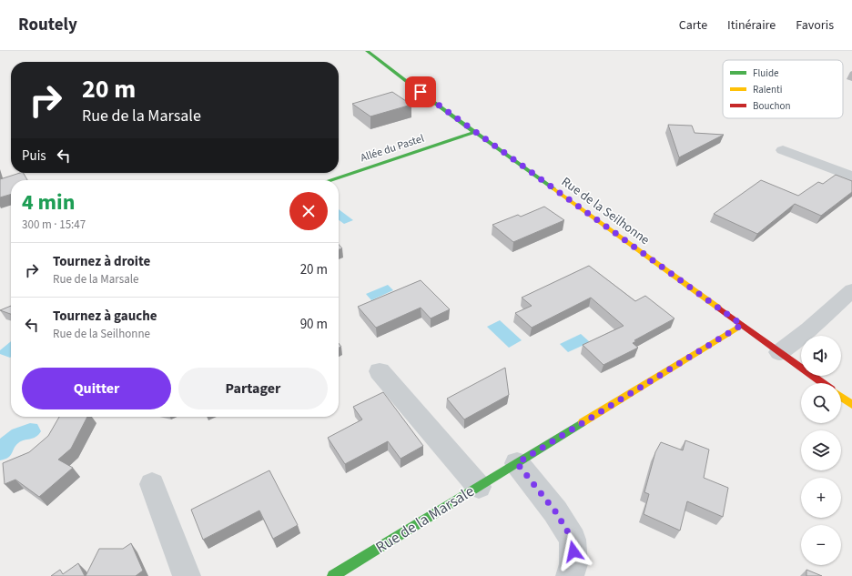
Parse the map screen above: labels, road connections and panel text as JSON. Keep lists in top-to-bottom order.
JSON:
{
  "streets": {
    "street": ["Allée du Pastel", "Rue de la Seilhonne", "Rue de la Marsale"]
  },
  "crossings": [
    ["Allée du Pastel", "Rue de la Seilhonne"],
    ["Rue de la Seilhonne", "Rue de la Marsale"]
  ],
  "legend": ["Fluide", "Ralenti", "Bouchon"],
  "page": {
    "header": "Routely",
    "nav": ["Carte", "Itinéraire", "Favoris"],
    "turn": ["20 m", "Rue de la Marsale"],
    "then": "Puis",
    "heading": ["4 min", "300 m · 15:47"],
    "list": [
      {
        "name": "Tournez à droite",
        "note": "Rue de la Marsale",
        "value": "20 m"
      },
      {
        "name": "Tournez à gauche",
        "note": "Rue de la Seilhonne",
        "value": "90 m"
      }
    ],
    "map_buttons": ["+", "−"],
    "buttons": ["Quitter", "Partager"]
  }
}
